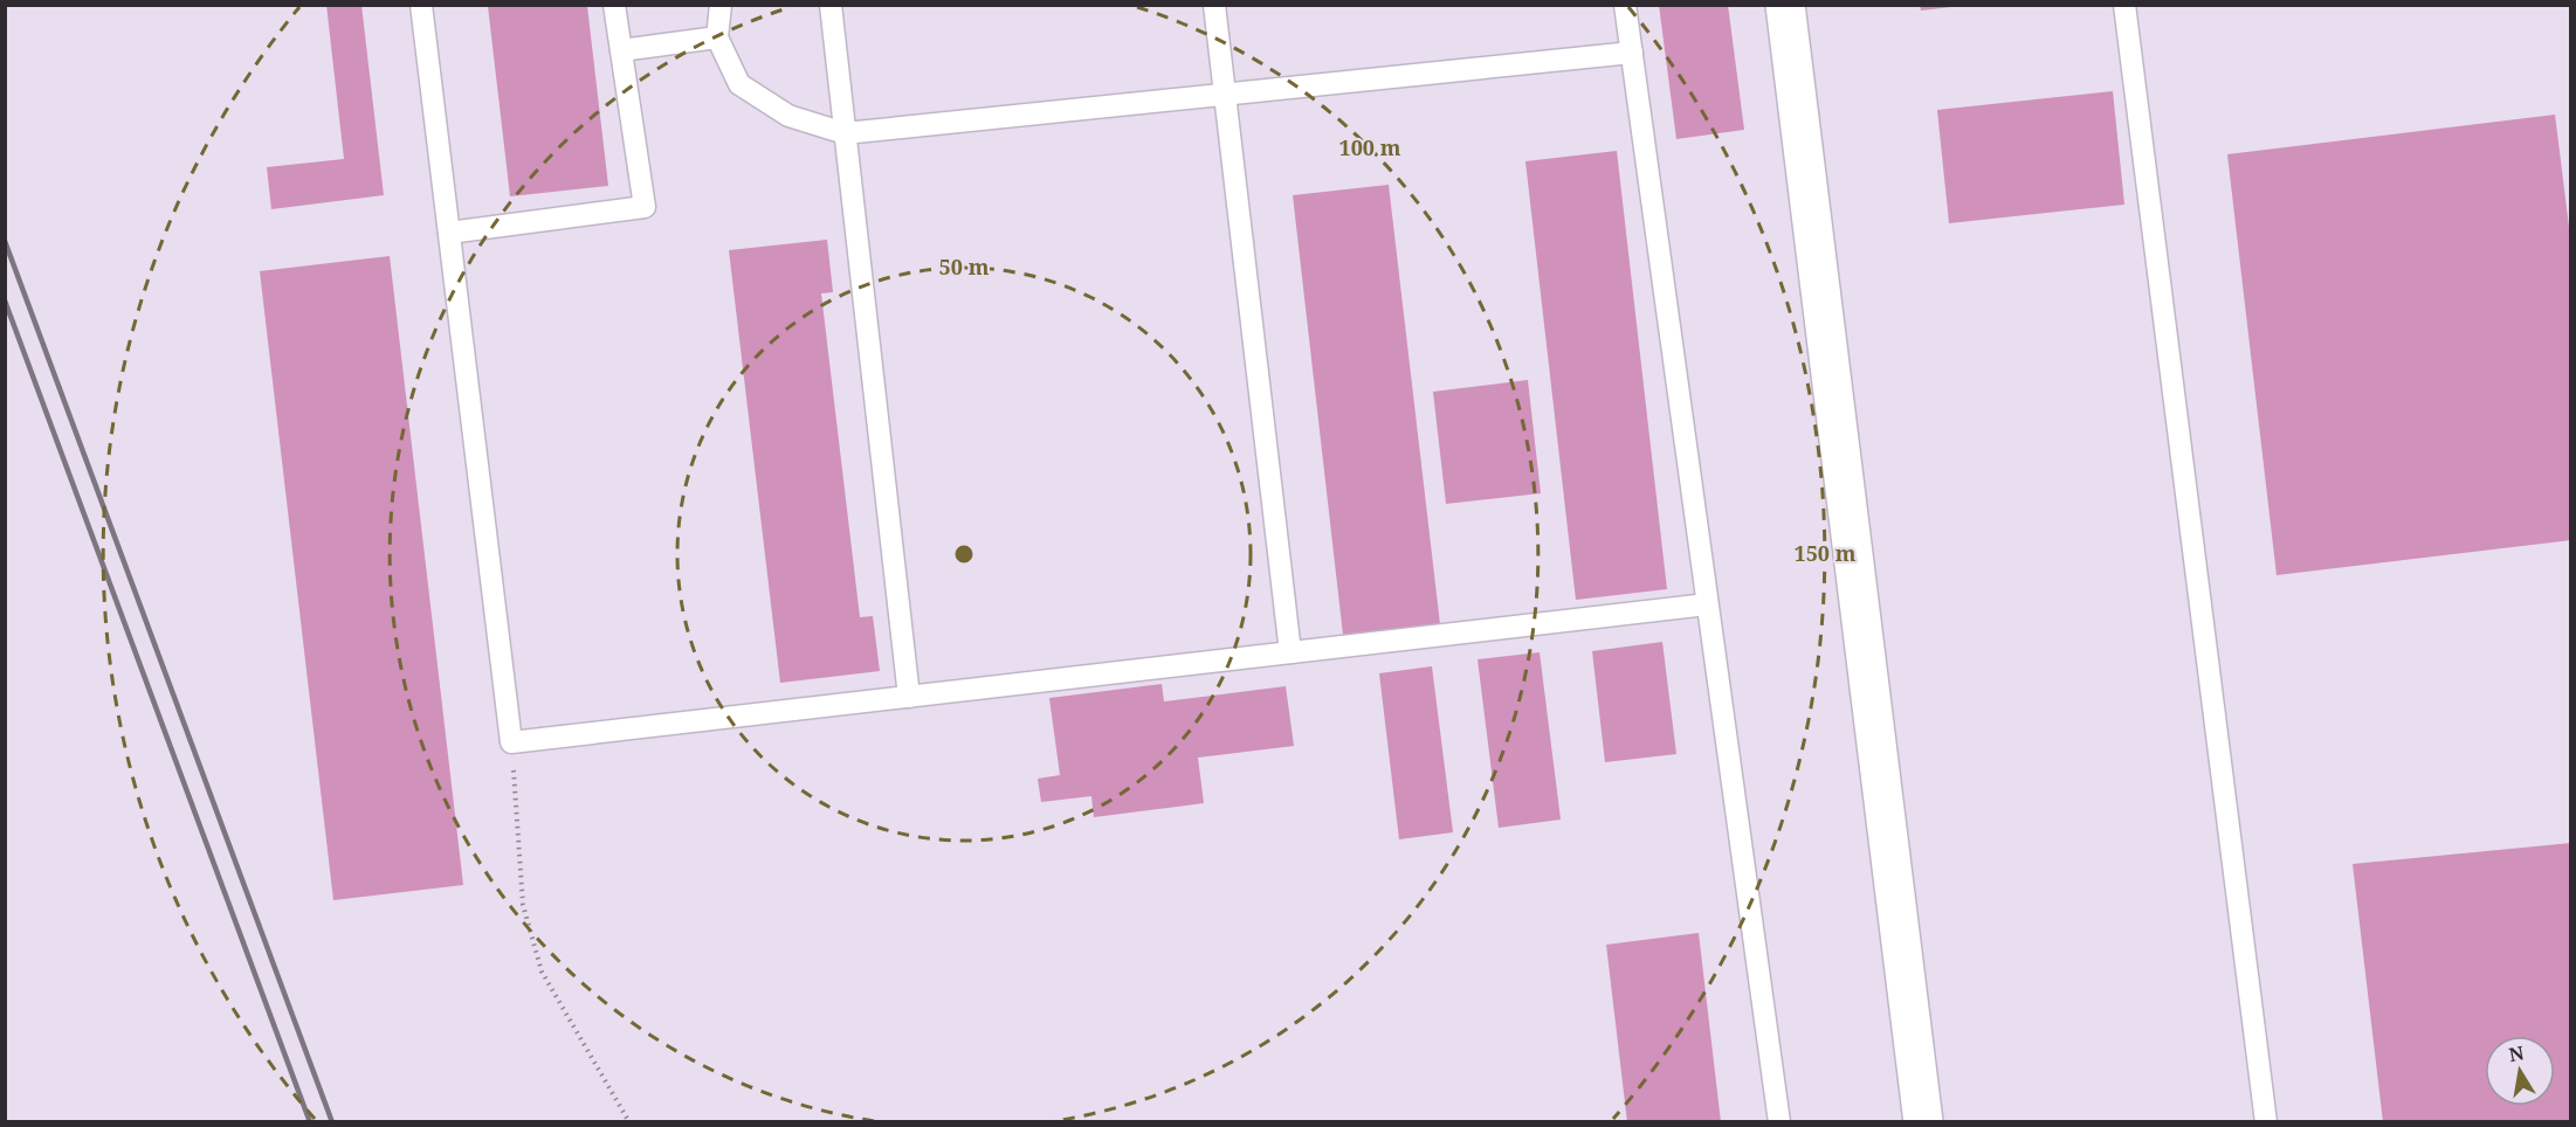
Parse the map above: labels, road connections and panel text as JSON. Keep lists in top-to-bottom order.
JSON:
{
  "north": "top",
  "rings": ["100 m", "50 m", "150 m"]
}
